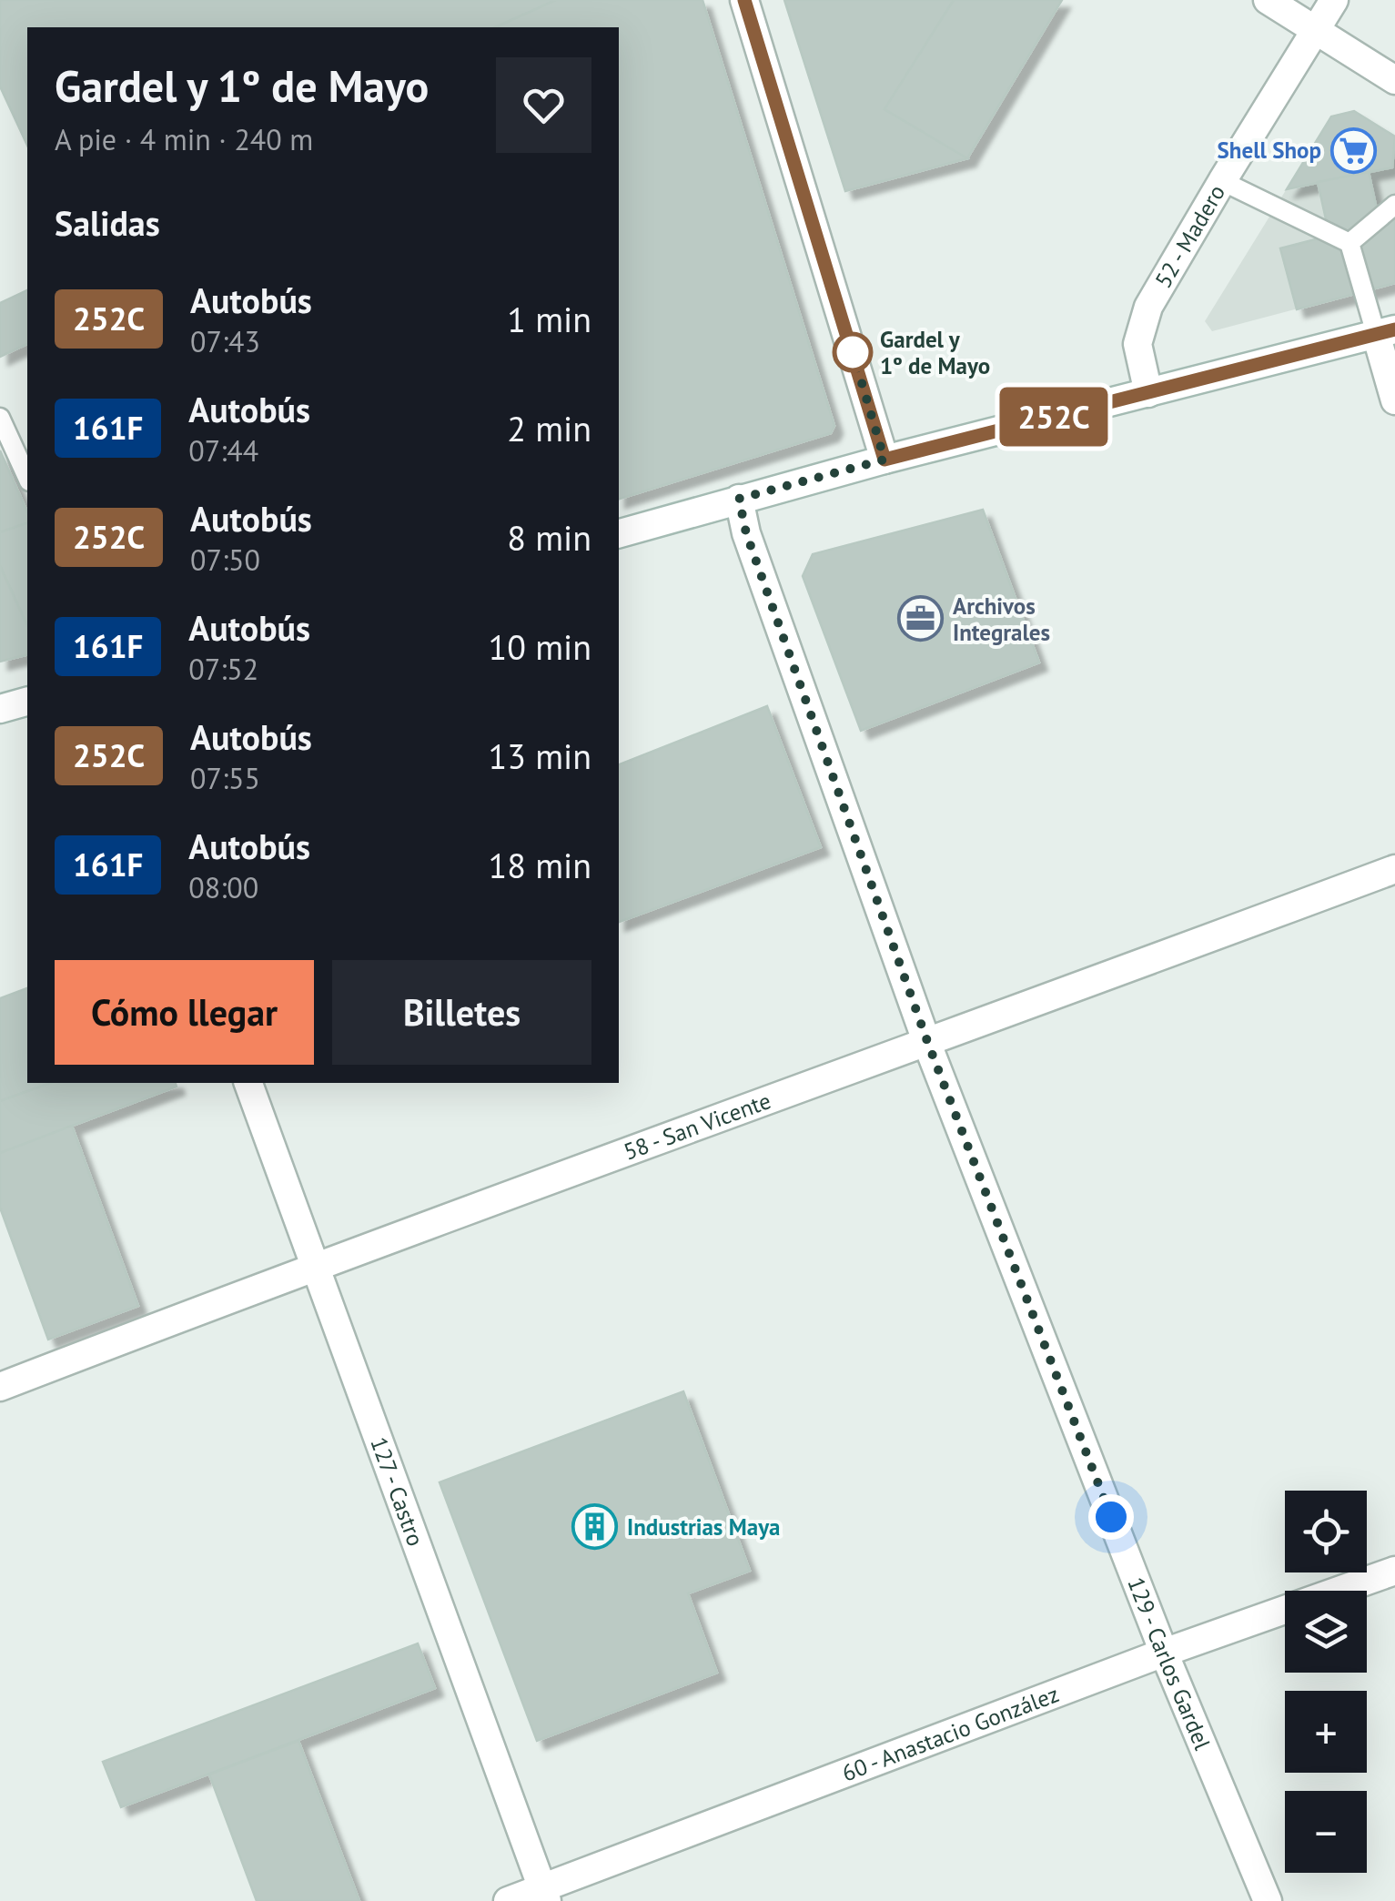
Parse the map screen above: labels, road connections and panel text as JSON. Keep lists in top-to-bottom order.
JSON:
{
  "streets": {
    "street": [
      "52 - Madero",
      "58 - San Vicente",
      "127 - Castro",
      "129 - Carlos Gardel",
      "60 - Anastacio González"
    ]
  },
  "crossings": [
    ["58 - San Vicente", "127 - Castro"],
    ["58 - San Vicente", "129 - Carlos Gardel"],
    ["127 - Castro", "60 - Anastacio González"],
    ["129 - Carlos Gardel", "60 - Anastacio González"]
  ],
  "places": {
    "supermarket": ["Shell Shop"],
    "other": ["Gardel y 1º de Mayo"],
    "office": ["Archivos Integrales"],
    "building": ["Industrias Maya"]
  },
  "lines": ["bus line 252C"],
  "page": {
    "on_map": "252C",
    "heading": [
      ["Gardel y 1º de Mayo", "A pie · 4 min · 240 m"],
      "Salidas"
    ],
    "list": [
      {
        "mark": "252C",
        "name": "Autobús",
        "note": "07:43",
        "value": "1 min"
      },
      {
        "mark": "161F",
        "name": "Autobús",
        "note": "07:44",
        "value": "2 min"
      },
      {
        "mark": "252C",
        "name": "Autobús",
        "note": "07:50",
        "value": "8 min"
      },
      {
        "mark": "161F",
        "name": "Autobús",
        "note": "07:52",
        "value": "10 min"
      },
      {
        "mark": "252C",
        "name": "Autobús",
        "note": "07:55",
        "value": "13 min"
      },
      {
        "mark": "161F",
        "name": "Autobús",
        "note": "08:00",
        "value": "18 min"
      }
    ],
    "buttons": ["Cómo llegar", "Billetes"],
    "map_buttons": ["+", "−"]
  }
}
